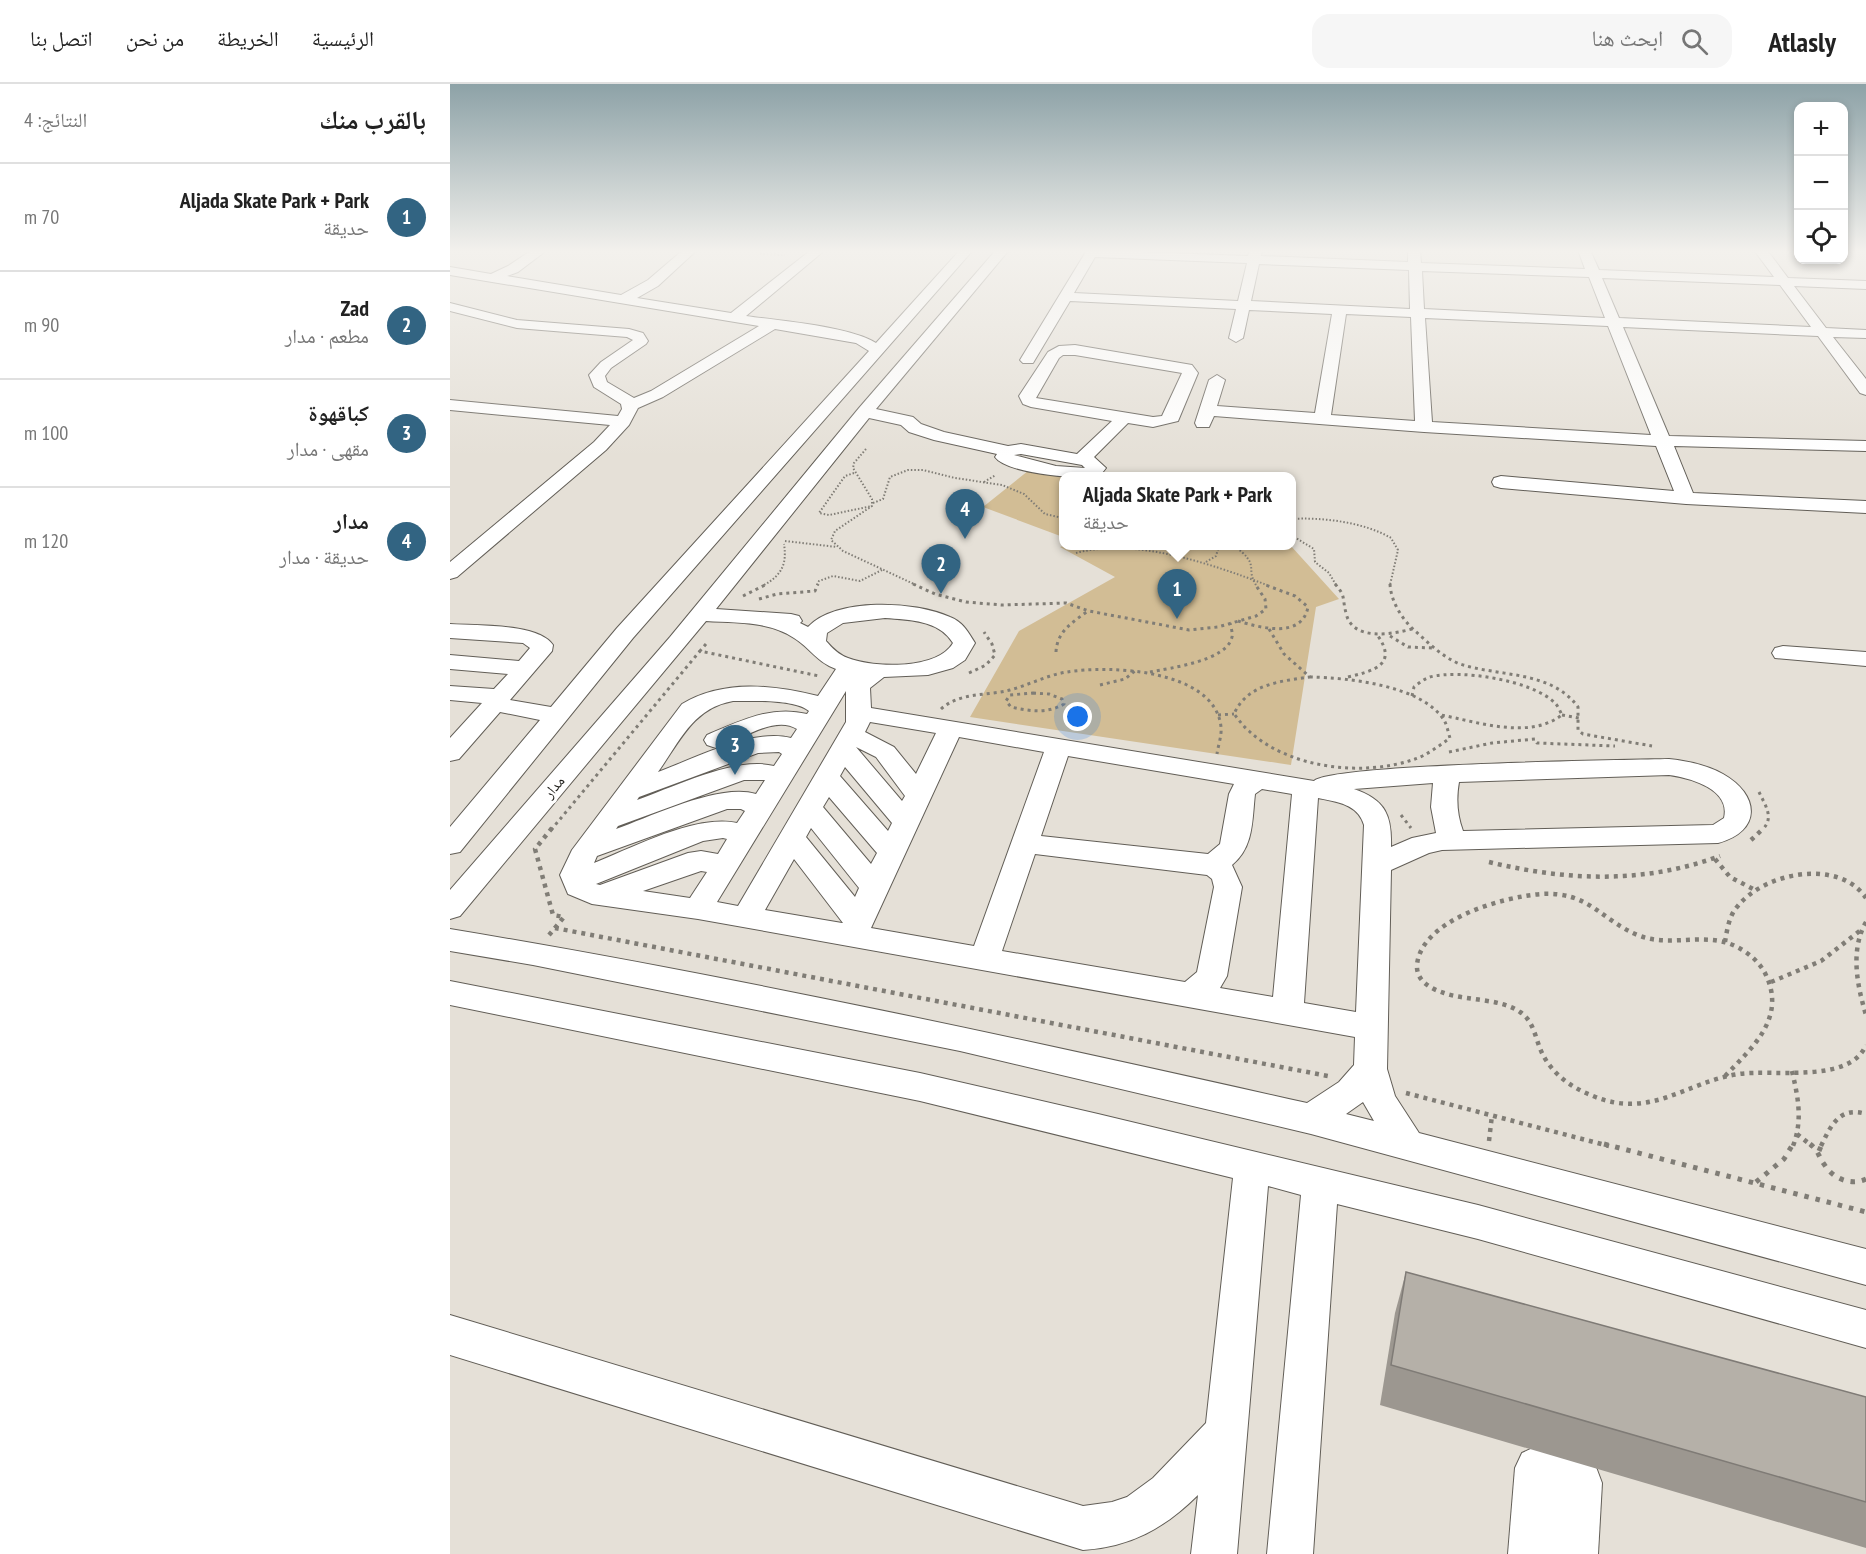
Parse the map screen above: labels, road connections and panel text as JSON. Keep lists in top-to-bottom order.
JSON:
{
  "streets": {
    "street": ["مدار"]
  },
  "page": {
    "header": "Atlasly",
    "search": "ابحث هنا",
    "nav": [
      "الرئيسية",
      "الخريطة",
      "من نحن",
      "اتصل بنا"
    ],
    "heading": ["بالقرب منك", "النتائج: 4"],
    "map_buttons": ["+", "−"],
    "list": [
      {
        "mark": "1",
        "name": "Aljada Skate Park + Park",
        "note": "حديقة",
        "value": "70 m"
      },
      {
        "mark": "2",
        "name": "Zad",
        "note": "مطعم · مدار",
        "value": "90 m"
      },
      {
        "mark": "3",
        "name": "كباقهوة",
        "note": "مقهى · مدار",
        "value": "100 m"
      },
      {
        "mark": "4",
        "name": "مدار",
        "note": "حديقة · مدار",
        "value": "120 m"
      }
    ],
    "popup": ["Aljada Skate Park + Park", "حديقة"],
    "pins": [
      "4",
      "2",
      "1",
      "3"
    ]
  }
}
